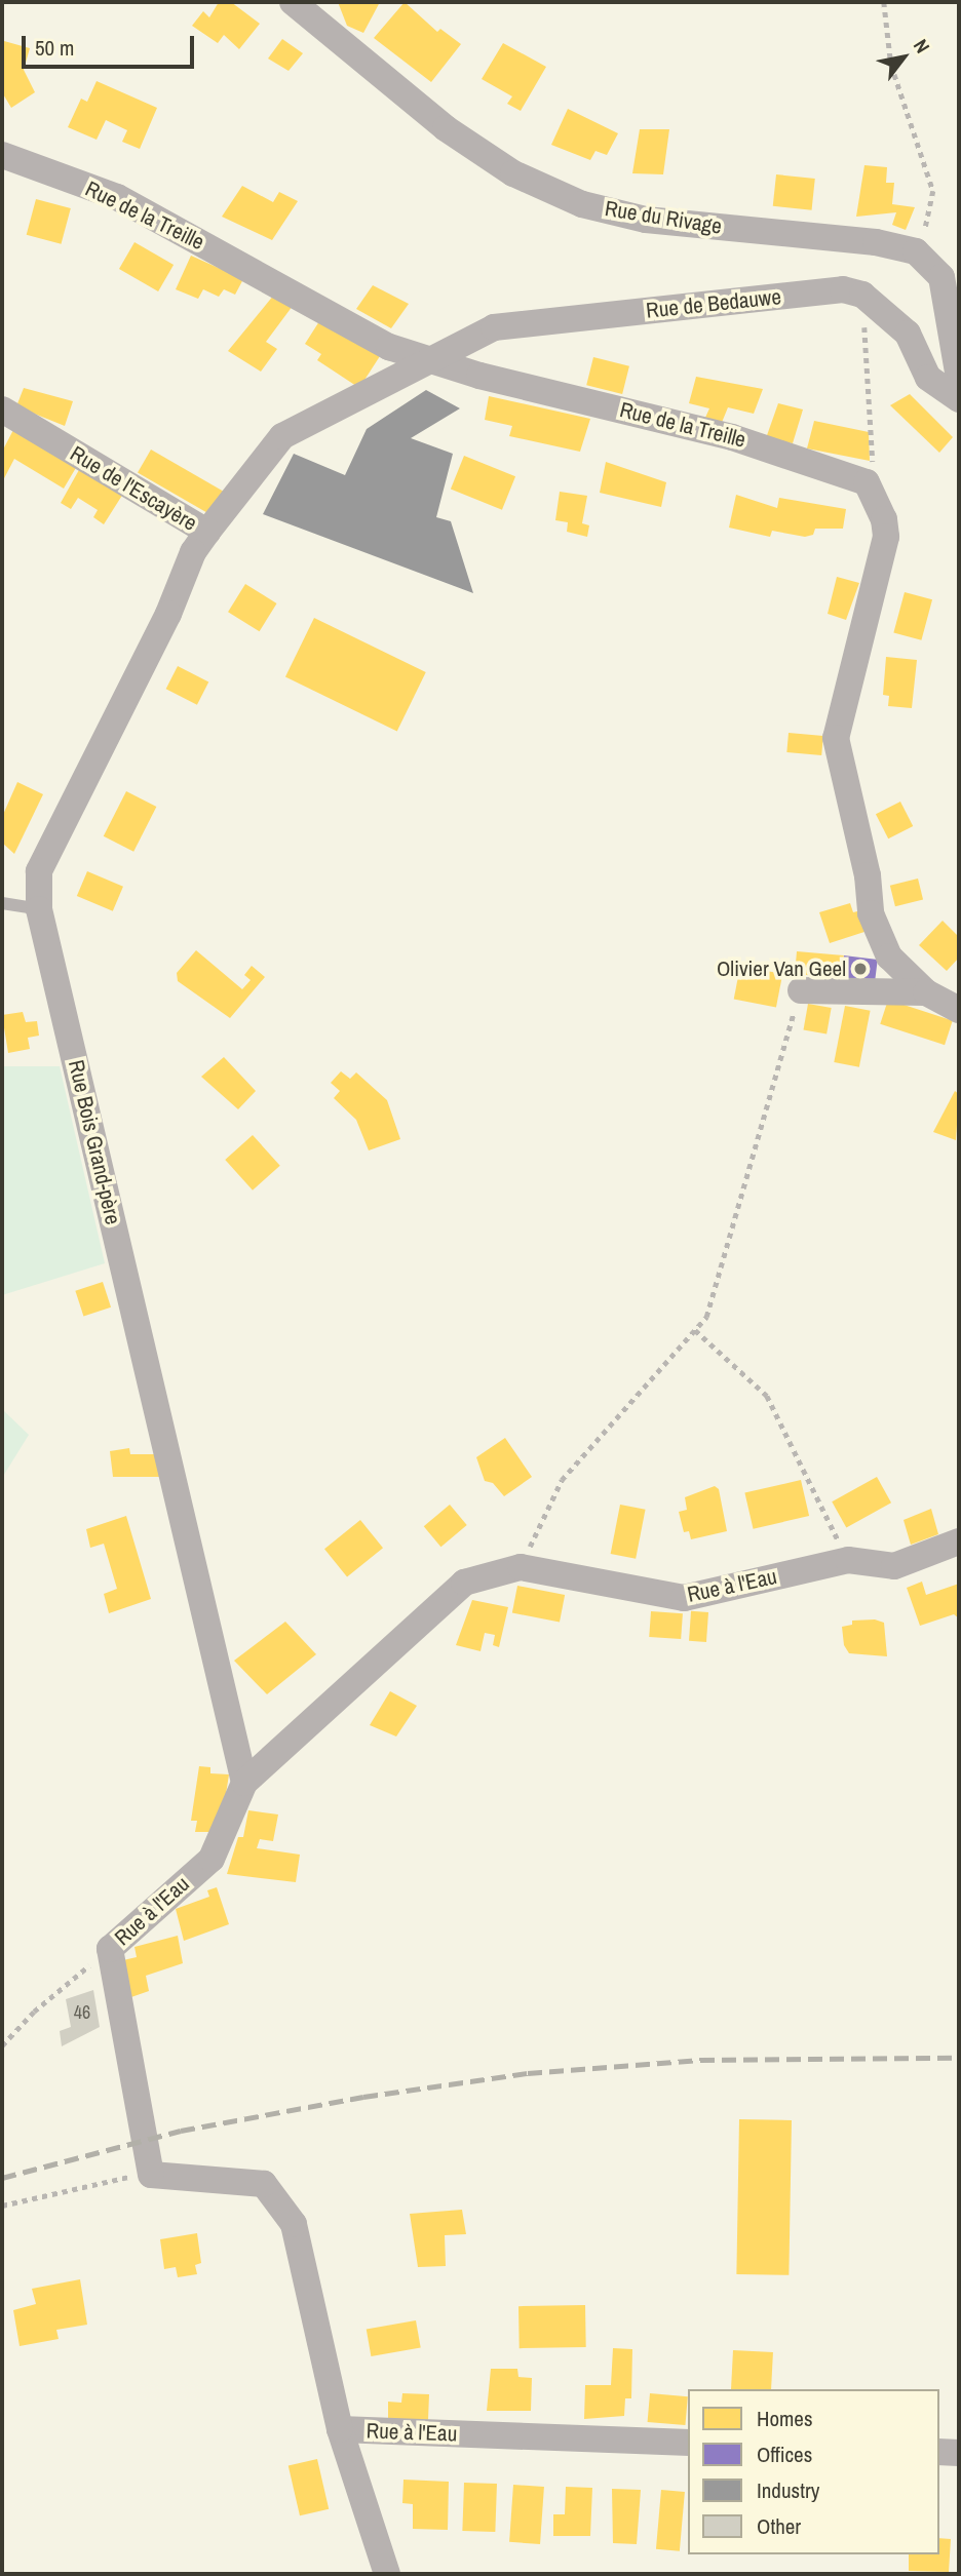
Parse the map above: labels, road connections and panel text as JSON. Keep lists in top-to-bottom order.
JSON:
{
  "streets": {
    "street": [
      "Rue de la Treille",
      "Rue du Rivage",
      "Rue de Bedauwe",
      "Rue de l'Escayère",
      "Rue Bois Grand-père",
      "Rue à l'Eau"
    ]
  },
  "crossings": [
    ["Rue de la Treille", "Rue de Bedauwe"],
    ["Rue de la Treille", "Rue de l'Escayère"],
    ["Rue de Bedauwe", "Rue de l'Escayère"],
    ["Rue de l'Escayère", "Rue Bois Grand-père"],
    ["Rue Bois Grand-père", "Rue à l'Eau"]
  ],
  "places": ["Olivier Van Geel"],
  "house_numbers": ["46"],
  "legend": [
    "Homes",
    "Offices",
    "Industry",
    "Other"
  ],
  "scale_bar": "50 m",
  "north": "top right"
}
